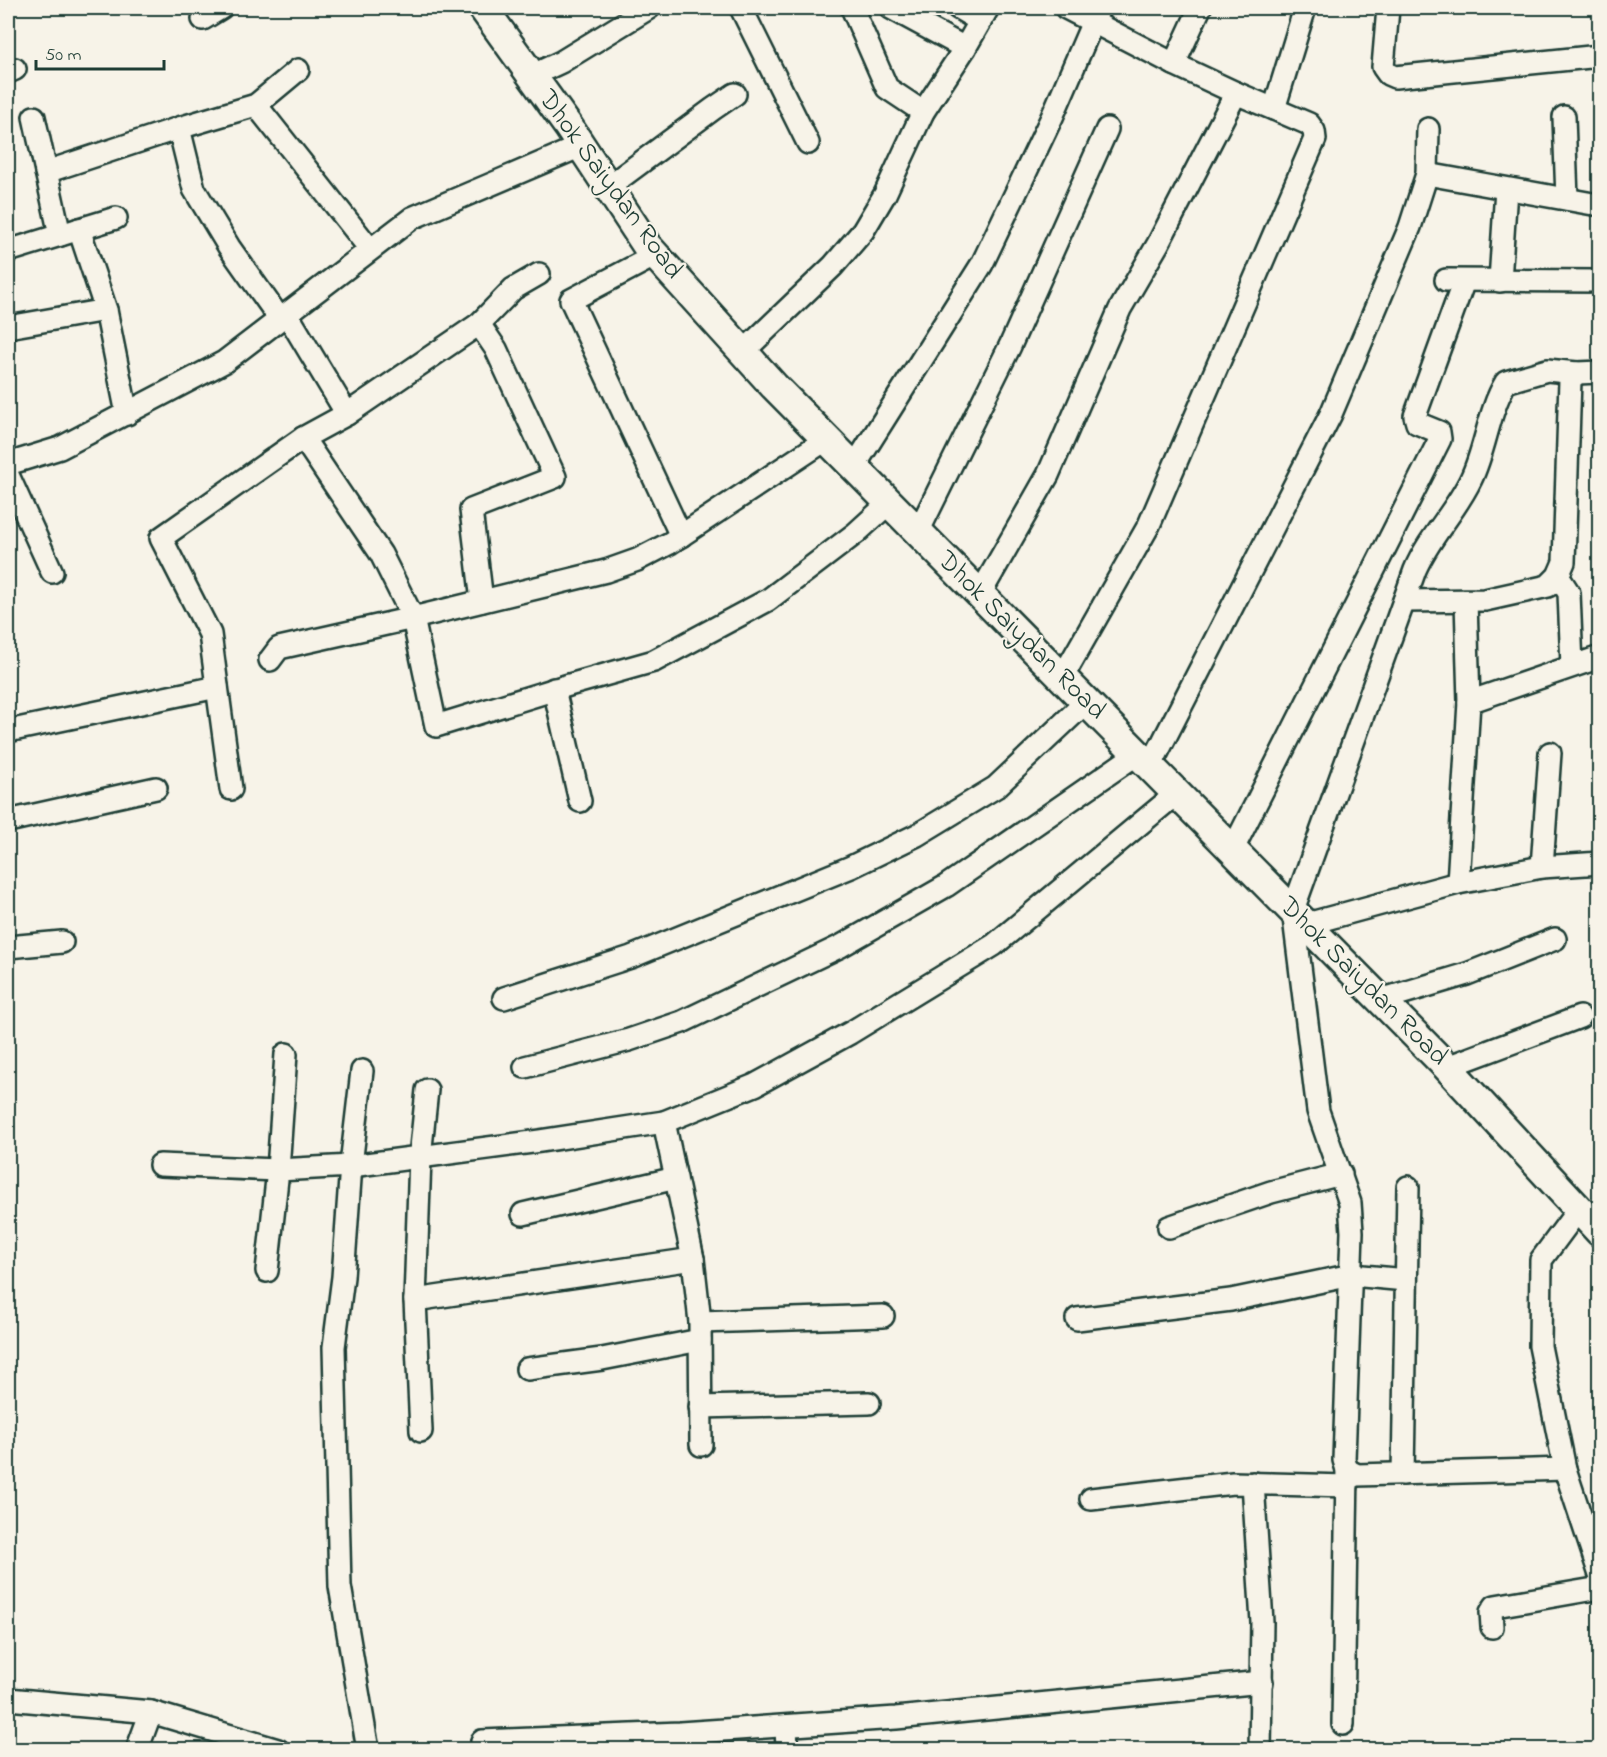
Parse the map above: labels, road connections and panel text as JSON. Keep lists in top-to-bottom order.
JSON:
{
  "streets": {
    "main road": ["Dhok Saiydan Road"]
  },
  "scale_bar": "50 m"
}
